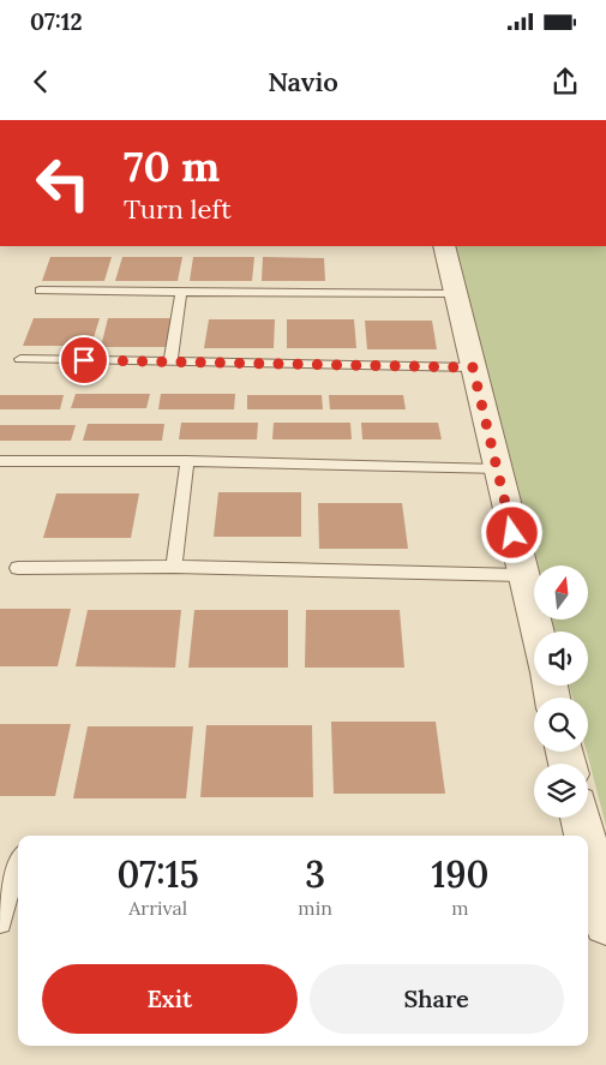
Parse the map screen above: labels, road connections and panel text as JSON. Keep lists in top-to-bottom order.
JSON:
{
  "north": "top",
  "page": {
    "status": "07:12",
    "header": "Navio",
    "turn": ["70 m", "Turn left"],
    "eta": [
      "07:15",
      "Arrival",
      "3",
      "min",
      "190",
      "m"
    ],
    "buttons": ["Exit", "Share"]
  }
}
